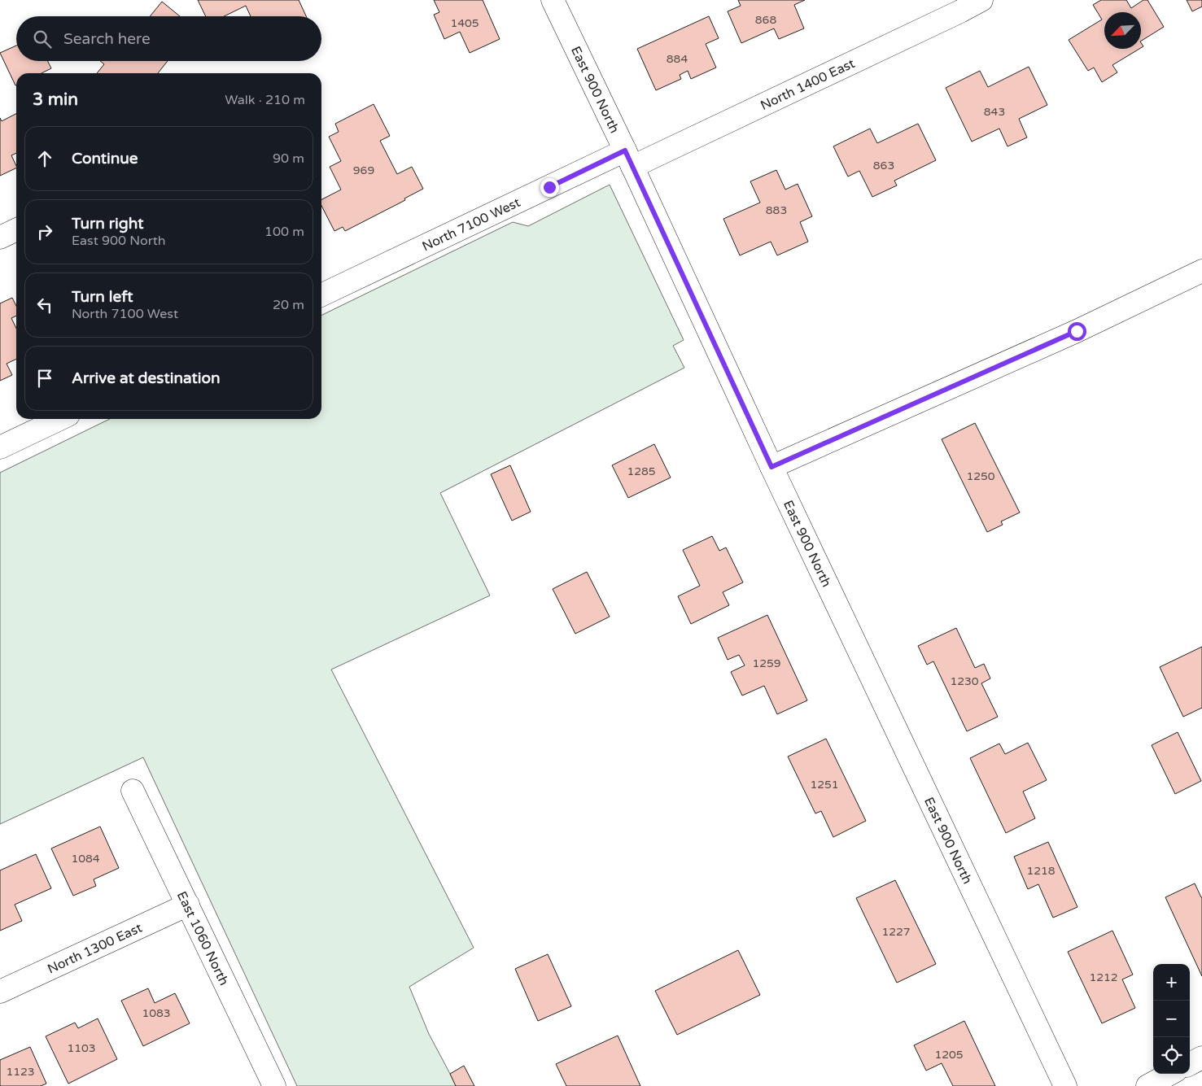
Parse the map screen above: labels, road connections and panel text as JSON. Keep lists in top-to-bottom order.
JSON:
{
  "streets": {
    "street": [
      "North 1400 East",
      "East 900 North",
      "North 7100 West",
      "East 1060 North",
      "North 1300 East"
    ]
  },
  "crossings": [
    ["North 1400 East", "East 900 North"],
    ["North 1400 East", "North 7100 West"],
    ["East 900 North", "North 7100 West"],
    ["East 1060 North", "North 1300 East"]
  ],
  "house_numbers": [
    "868",
    "1405",
    "884",
    "843",
    "863",
    "969",
    "883",
    "1285",
    "1250",
    "1259",
    "1230",
    "1251",
    "1084",
    "1218",
    "1227",
    "1212",
    "1083",
    "1103",
    "1205",
    "1123"
  ],
  "north": "bottom left",
  "page": {
    "search": "Search here",
    "heading": ["3 min", "Walk · 210 m"],
    "list": [
      ["Continue", "90 m"],
      ["Turn right", "East 900 North", "100 m"],
      ["Turn left", "North 7100 West", "20 m"],
      "Arrive at destination"
    ],
    "map_buttons": ["+", "−"]
  }
}
